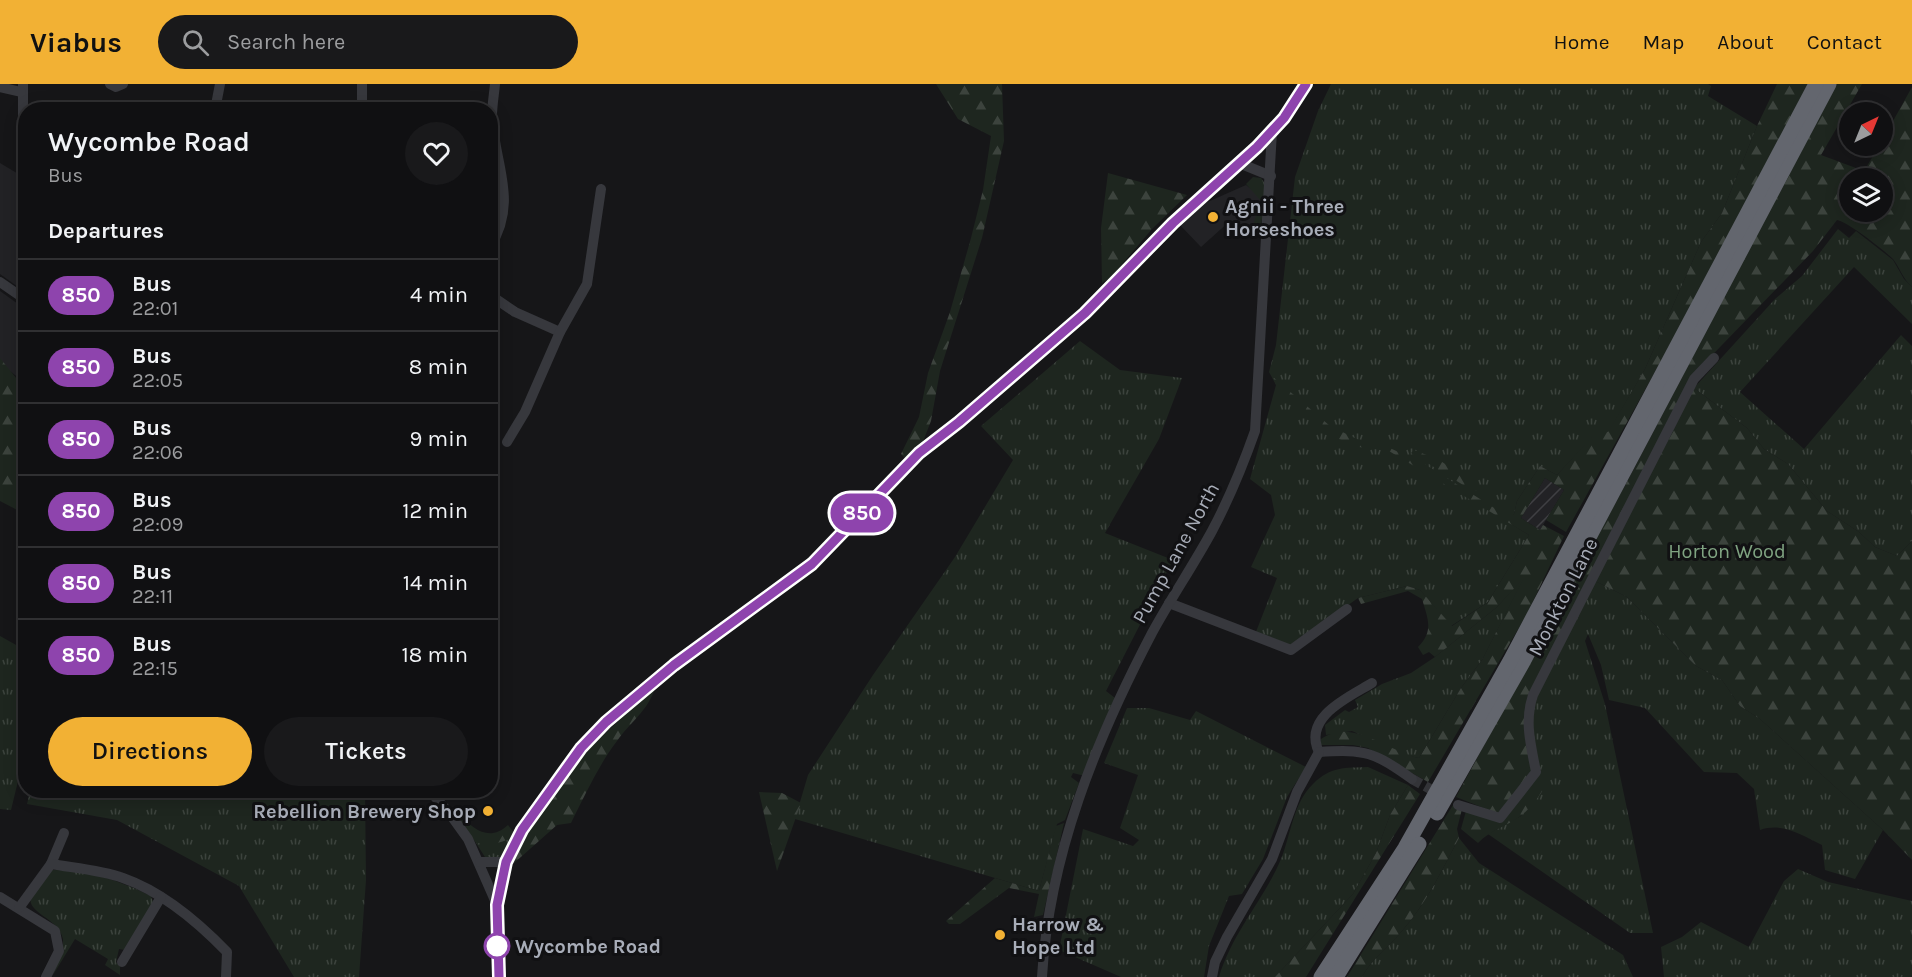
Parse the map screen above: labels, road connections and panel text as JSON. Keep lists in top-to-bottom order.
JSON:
{
  "streets": {
    "street": ["Pump Lane North", "Monkton Lane"]
  },
  "parks": ["Horton Wood"],
  "places": [
    "Agnii - Three Horseshoes",
    "Rebellion Brewery Shop",
    "Harrow & Hope Ltd",
    "Wycombe Road"
  ],
  "lines": ["bus line 850"],
  "north": "top right",
  "page": {
    "header": "Viabus",
    "search": "Search here",
    "nav": [
      "Home",
      "Map",
      "About",
      "Contact"
    ],
    "on_map": "850",
    "heading": [
      ["Wycombe Road", "Bus"],
      "Departures"
    ],
    "list": [
      {
        "mark": "850",
        "name": "Bus",
        "note": "22:01",
        "value": "4 min"
      },
      {
        "mark": "850",
        "name": "Bus",
        "note": "22:05",
        "value": "8 min"
      },
      {
        "mark": "850",
        "name": "Bus",
        "note": "22:06",
        "value": "9 min"
      },
      {
        "mark": "850",
        "name": "Bus",
        "note": "22:09",
        "value": "12 min"
      },
      {
        "mark": "850",
        "name": "Bus",
        "note": "22:11",
        "value": "14 min"
      },
      {
        "mark": "850",
        "name": "Bus",
        "note": "22:15",
        "value": "18 min"
      }
    ],
    "buttons": ["Directions", "Tickets"]
  }
}
